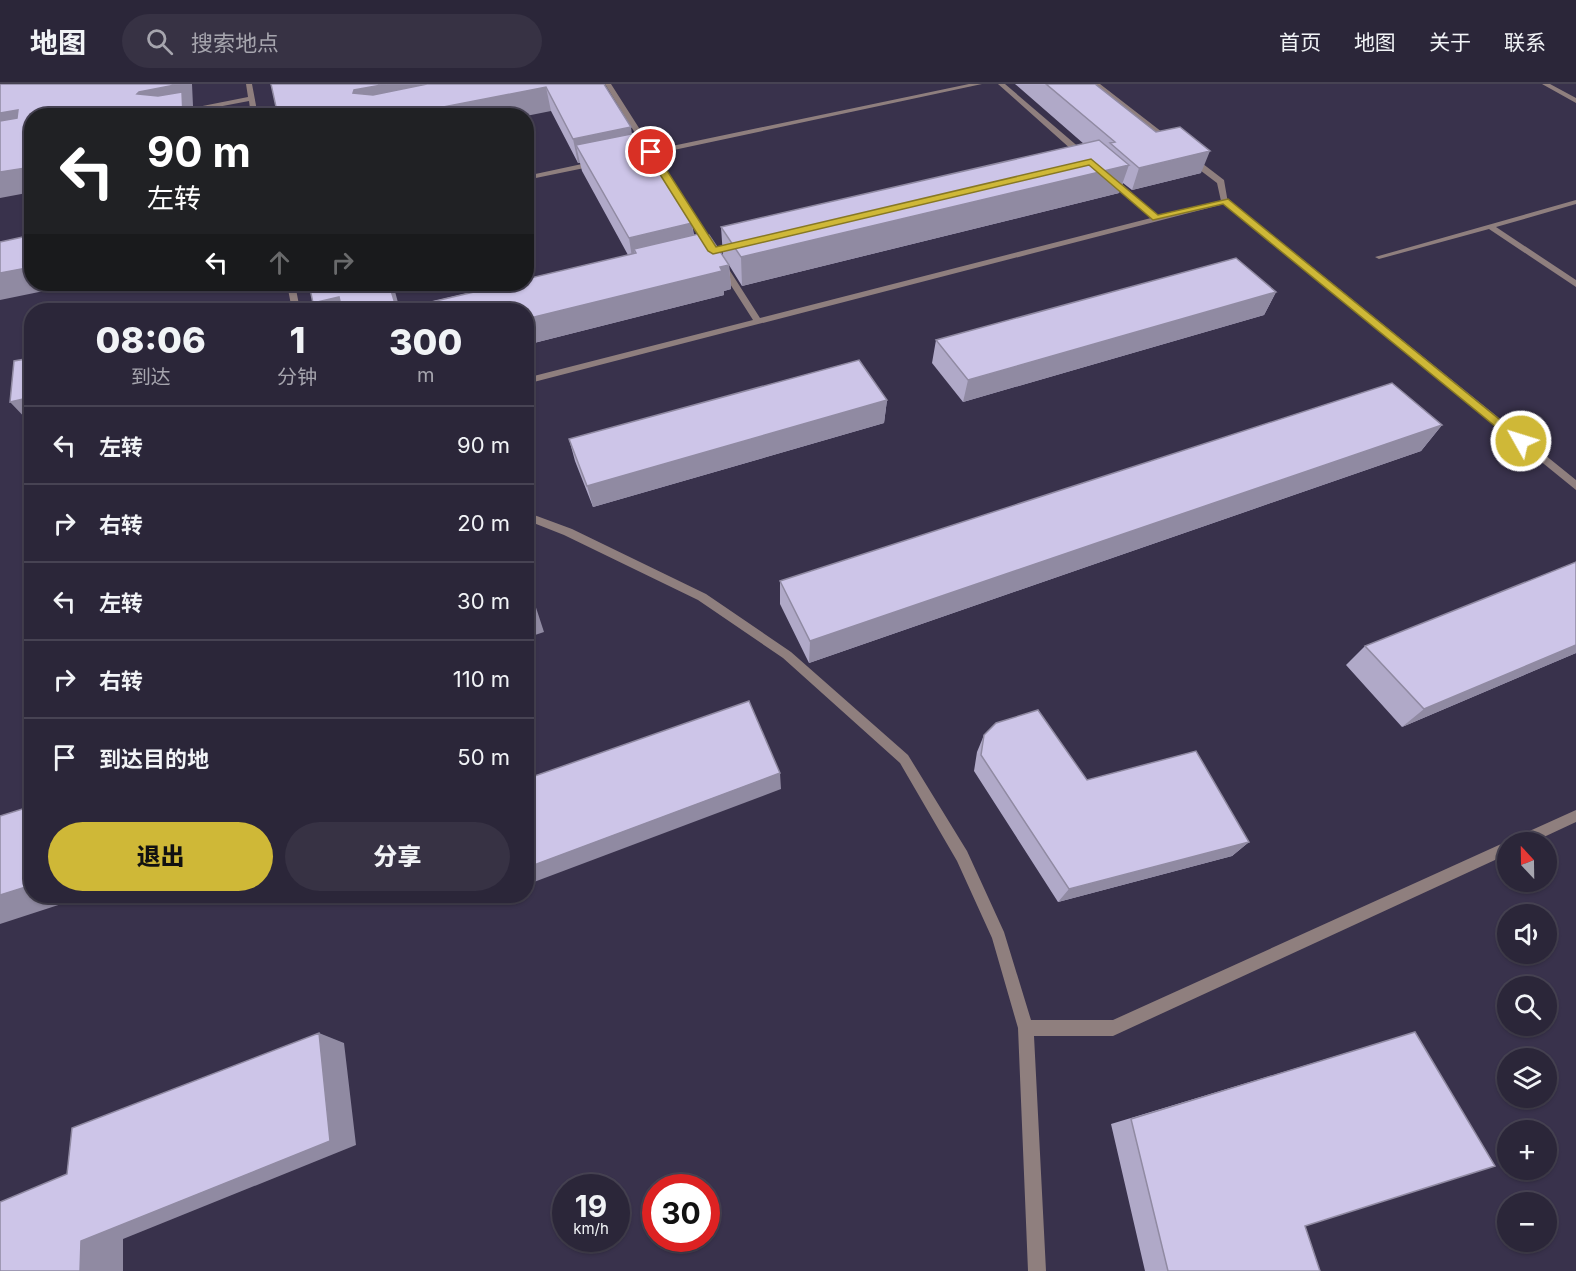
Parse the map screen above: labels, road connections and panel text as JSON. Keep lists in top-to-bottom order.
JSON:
{
  "north": "top",
  "page": {
    "header": "地图",
    "search": "搜索地点",
    "nav": [
      "首页",
      "地图",
      "关于",
      "联系"
    ],
    "turn": ["90 m", "左转"],
    "eta": [
      "08:06",
      "到达",
      "1",
      "分钟",
      "300",
      "m"
    ],
    "list": [
      {
        "name": "左转",
        "value": "90 m"
      },
      {
        "name": "右转",
        "value": "20 m"
      },
      {
        "name": "左转",
        "value": "30 m"
      },
      {
        "name": "右转",
        "value": "110 m"
      },
      {
        "name": "到达目的地",
        "value": "50 m"
      }
    ],
    "buttons": ["退出", "分享"],
    "map_buttons": ["+", "−"],
    "speed": "19 km/h",
    "limit": "30"
  }
}
